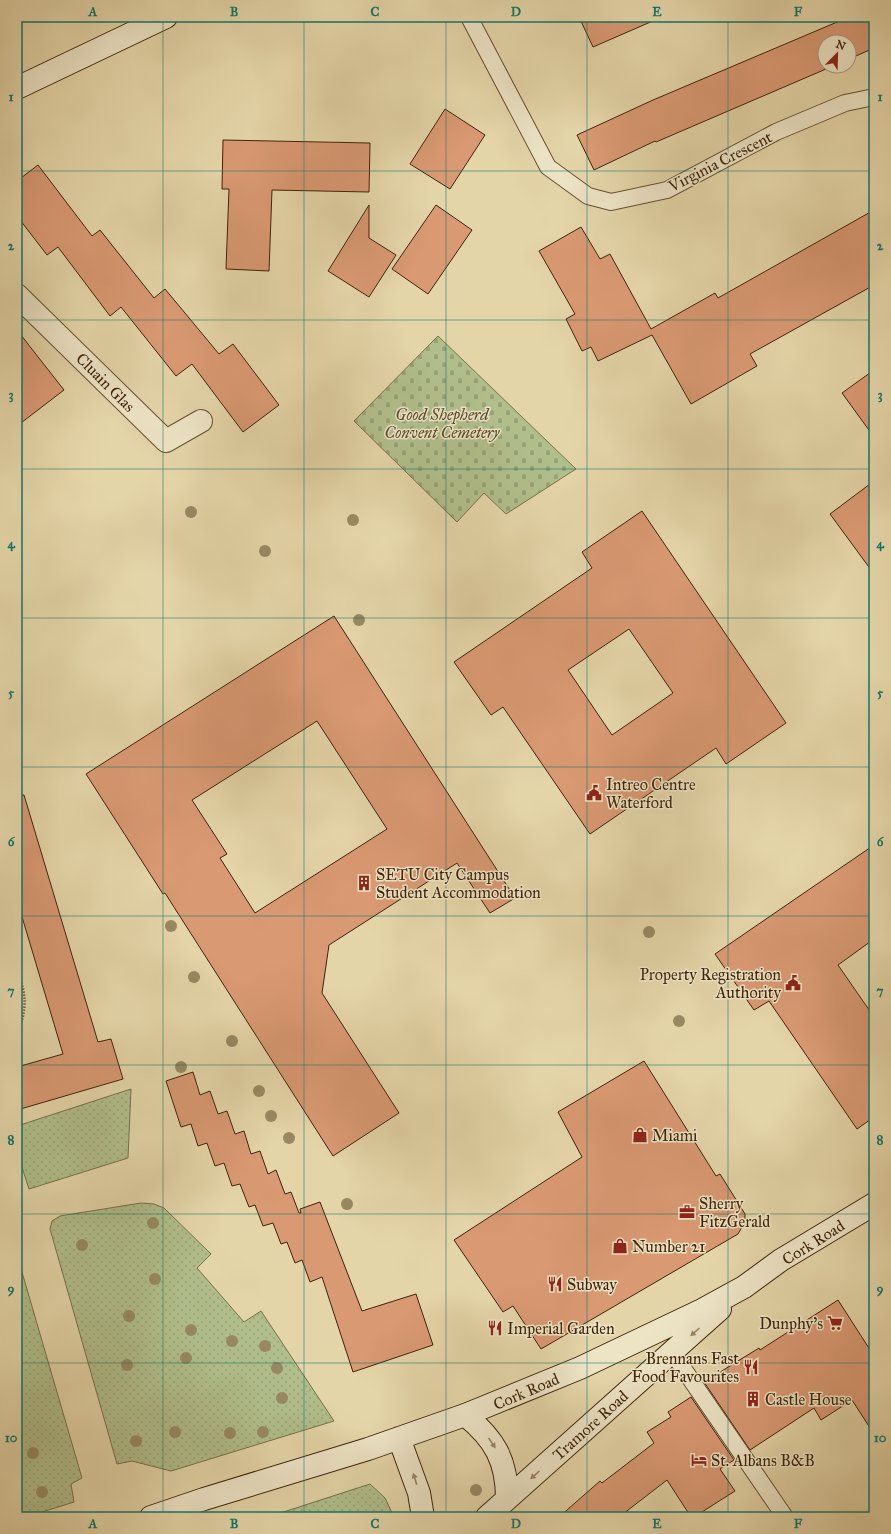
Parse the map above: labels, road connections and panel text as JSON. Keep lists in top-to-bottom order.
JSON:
{
  "streets": {
    "main road": ["Cluain Glas", "Cork Road", "Tramore Road"],
    "lane": ["Virginia Crescent"]
  },
  "crossings": [
    ["Cork Road", "Tramore Road"]
  ],
  "one_way": ["Tramore Road"],
  "parks": ["Good Shepherd Convent Cemetery"],
  "places": {
    "public building": ["Intreo Centre Waterford", "Property Registration Authority"],
    "building": ["SETU City Campus Student Accommodation", "Castle House"],
    "shop": ["Miami", "Number 21"],
    "office": ["Sherry FitzGerald"],
    "restaurant": ["Subway", "Imperial Garden", "Brennans Fast Food Favourites"],
    "supermarket": ["Dunphy's"],
    "hotel": ["St. Albans B&B"]
  },
  "north": "top right",
  "grid": {
    "columns": [
      "A",
      "B",
      "C",
      "D",
      "E",
      "F"
    ],
    "rows": [
      "1",
      "2",
      "3",
      "4",
      "5",
      "6",
      "7",
      "8",
      "9",
      "10"
    ]
  }
}
